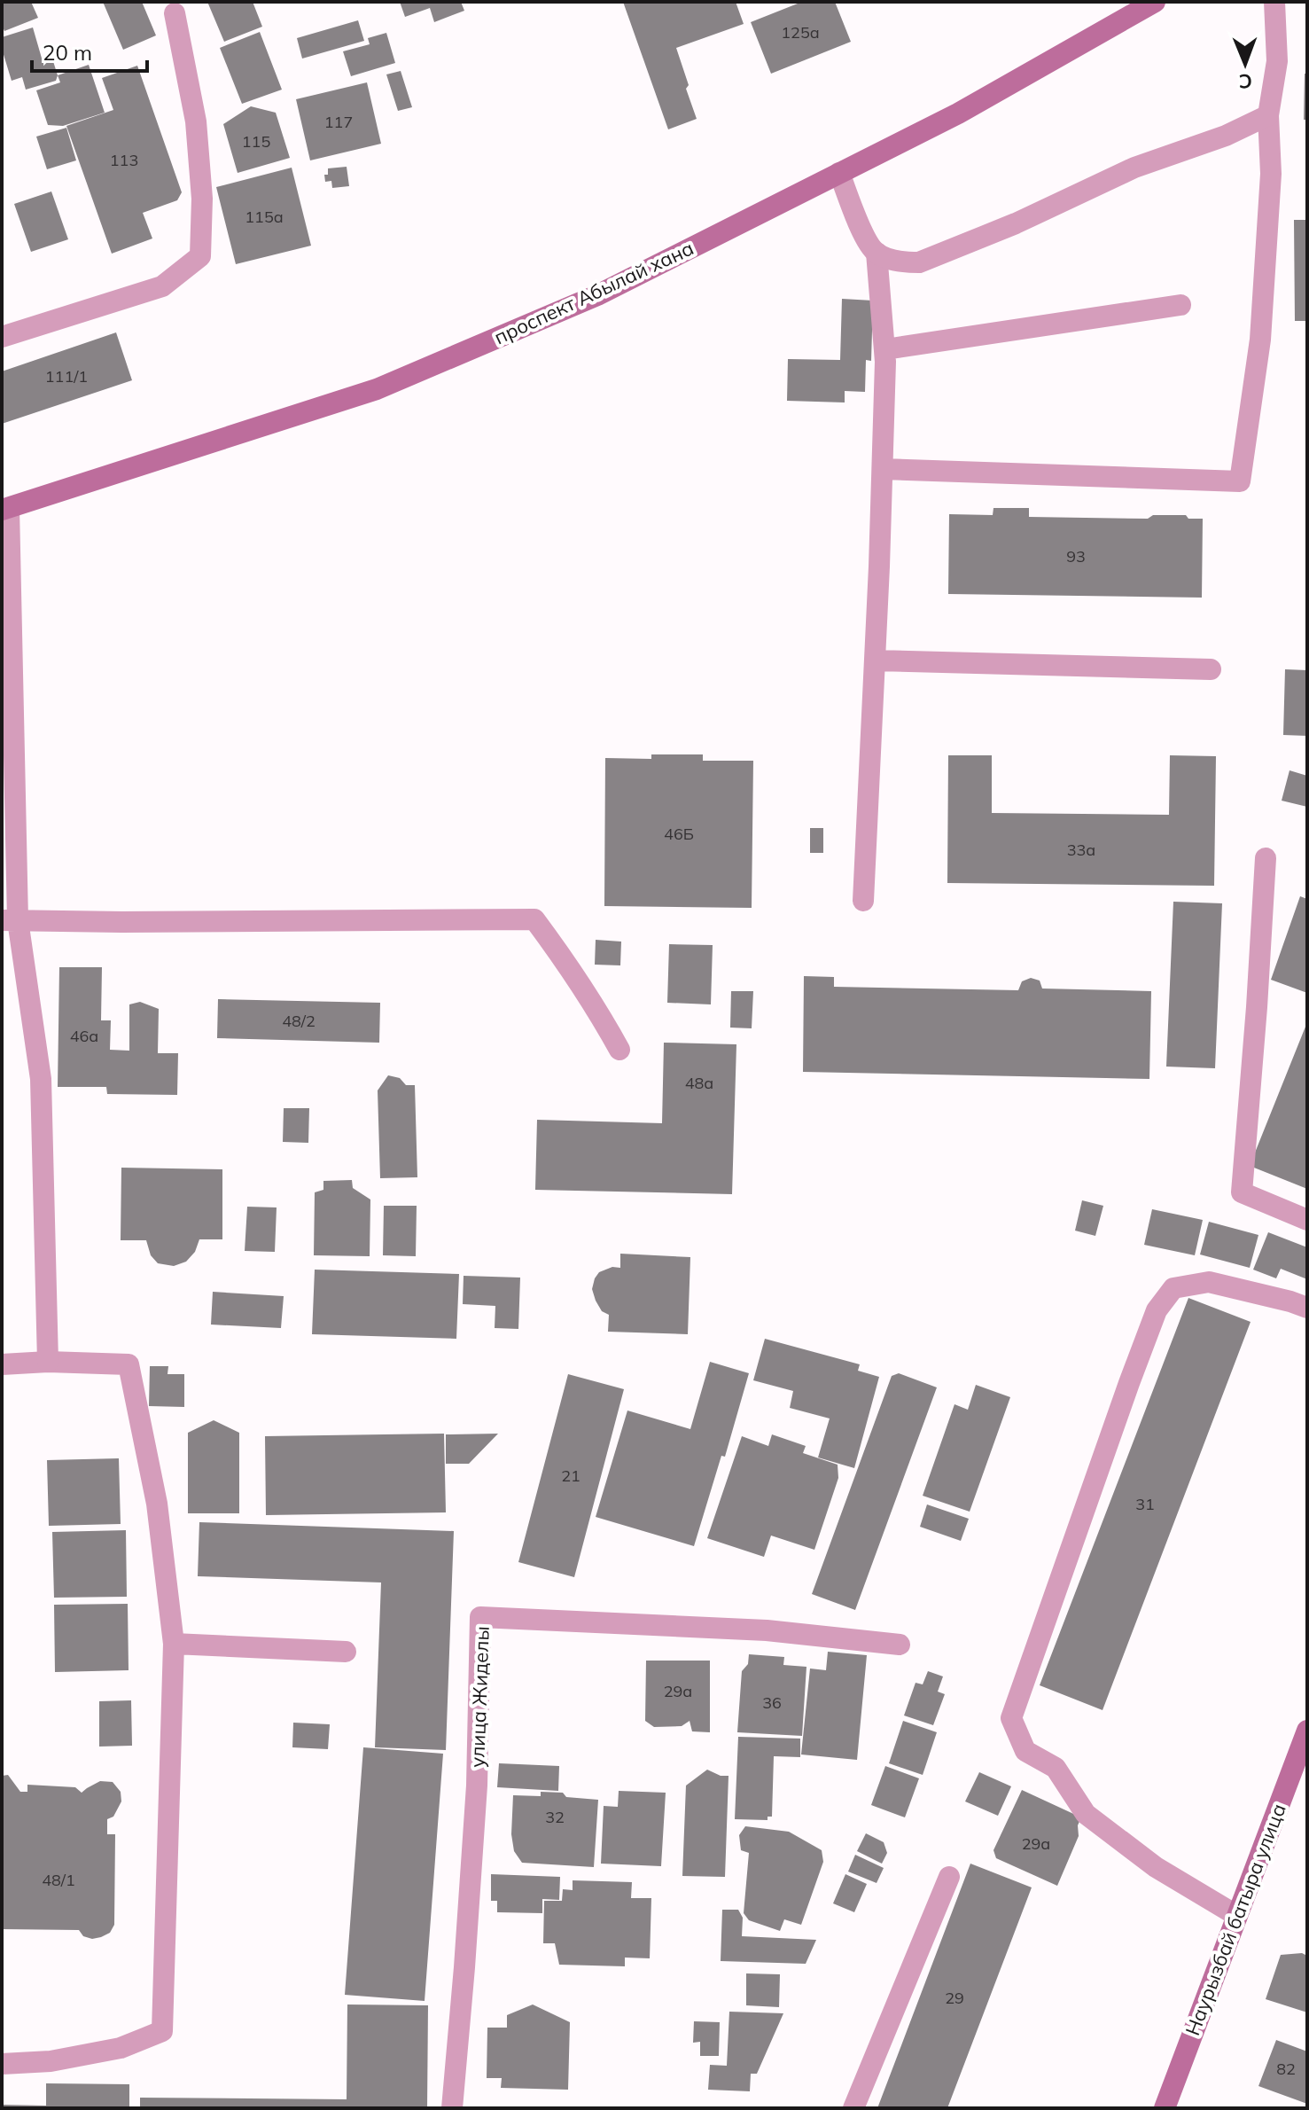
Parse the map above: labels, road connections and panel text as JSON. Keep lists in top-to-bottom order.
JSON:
{
  "streets": {
    "main road": ["проспект Абылай хана", "Наурызбай батыра улица"],
    "street": ["улица Жиделы"]
  },
  "house_numbers": [
    "125а",
    "117",
    "115",
    "113",
    "115а",
    "111/1",
    "93",
    "46Б",
    "33а",
    "48/2",
    "46а",
    "48а",
    "21",
    "31",
    "29а",
    "36",
    "32",
    "29а",
    "48/1",
    "29",
    "82"
  ],
  "scale_bar": "20 m",
  "north": "bottom"
}
